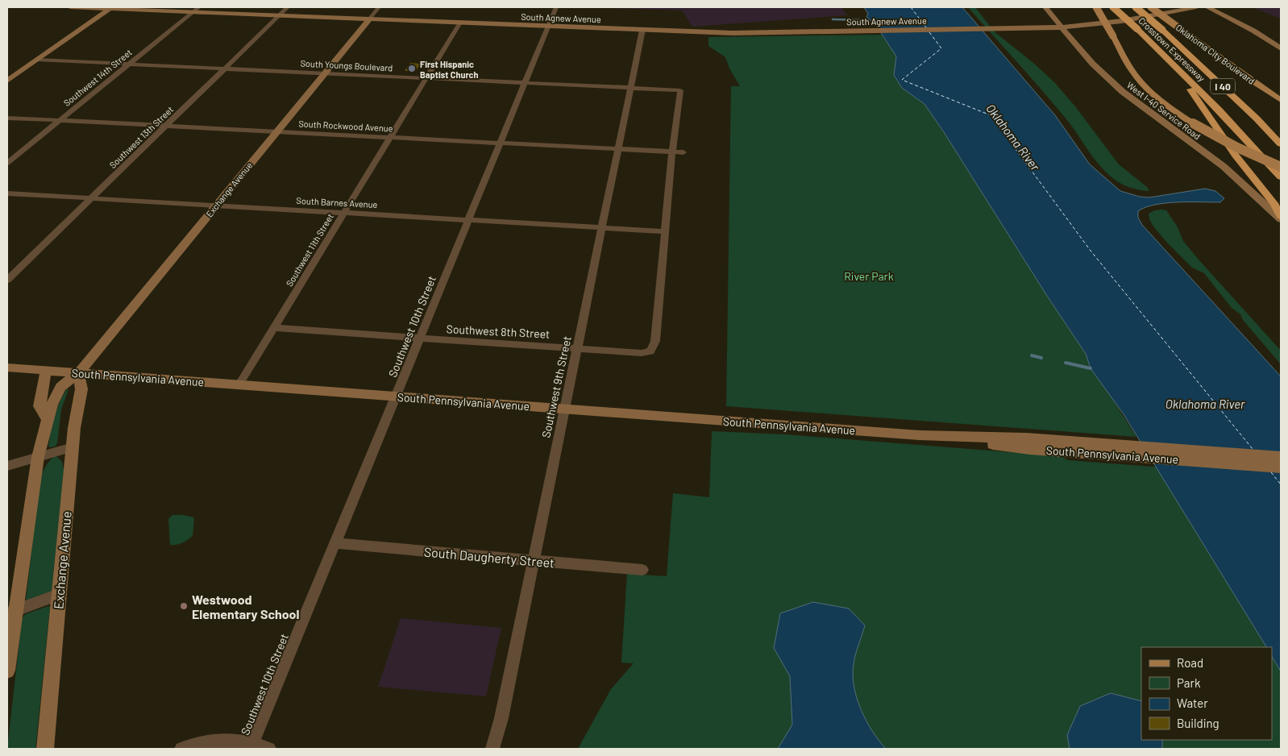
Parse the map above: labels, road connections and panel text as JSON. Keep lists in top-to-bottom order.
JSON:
{
  "streets": {
    "highway": ["Crosstown Expressway", "I 40"],
    "main road": [
      "South Agnew Avenue",
      "Oklahoma City Boulevard",
      "West I-40 Service Road",
      "Exchange Avenue",
      "South Pennsylvania Avenue"
    ],
    "street": [
      "South Youngs Boulevard",
      "Southwest 14th Street",
      "South Rockwood Avenue",
      "Southwest 13th Street",
      "South Barnes Avenue",
      "Southwest 11th Street",
      "Southwest 10th Street",
      "Southwest 8th Street",
      "Southwest 9th Street",
      "South Daugherty Street"
    ]
  },
  "crossings": [
    ["South Agnew Avenue", "Southwest 14th Street"],
    ["South Agnew Avenue", "West I-40 Service Road"],
    ["South Agnew Avenue", "Southwest 13th Street"],
    ["South Agnew Avenue", "Exchange Avenue"],
    ["South Agnew Avenue", "Southwest 11th Street"],
    ["South Agnew Avenue", "Southwest 10th Street"],
    ["South Agnew Avenue", "Southwest 9th Street"],
    ["South Youngs Boulevard", "Southwest 14th Street"],
    ["South Youngs Boulevard", "Southwest 13th Street"],
    ["South Youngs Boulevard", "Exchange Avenue"],
    ["South Youngs Boulevard", "Southwest 11th Street"],
    ["South Youngs Boulevard", "Southwest 10th Street"],
    ["South Youngs Boulevard", "Southwest 8th Street"],
    ["South Youngs Boulevard", "Southwest 9th Street"],
    ["Southwest 14th Street", "South Rockwood Avenue"],
    ["South Rockwood Avenue", "Southwest 13th Street"],
    ["South Rockwood Avenue", "Exchange Avenue"],
    ["South Rockwood Avenue", "Southwest 11th Street"],
    ["South Rockwood Avenue", "Southwest 10th Street"],
    ["South Rockwood Avenue", "Southwest 8th Street"],
    ["South Rockwood Avenue", "Southwest 9th Street"],
    ["Southwest 13th Street", "South Barnes Avenue"],
    ["Exchange Avenue", "South Barnes Avenue"],
    ["Exchange Avenue", "South Pennsylvania Avenue"],
    ["South Barnes Avenue", "Southwest 11th Street"],
    ["South Barnes Avenue", "Southwest 10th Street"],
    ["South Barnes Avenue", "Southwest 8th Street"],
    ["South Barnes Avenue", "Southwest 9th Street"],
    ["Southwest 11th Street", "Southwest 8th Street"],
    ["Southwest 11th Street", "South Pennsylvania Avenue"],
    ["Southwest 10th Street", "Southwest 8th Street"],
    ["Southwest 10th Street", "South Pennsylvania Avenue"],
    ["Southwest 10th Street", "South Daugherty Street"],
    ["Southwest 8th Street", "Southwest 9th Street"],
    ["South Pennsylvania Avenue", "Southwest 9th Street"],
    ["Southwest 9th Street", "South Daugherty Street"]
  ],
  "water": ["Oklahoma River"],
  "parks": ["River Park"],
  "places": ["First Hispanic Baptist Church", "Westwood Elementary School"],
  "legend": [
    "Road",
    "Park",
    "Water",
    "Building"
  ]
}
